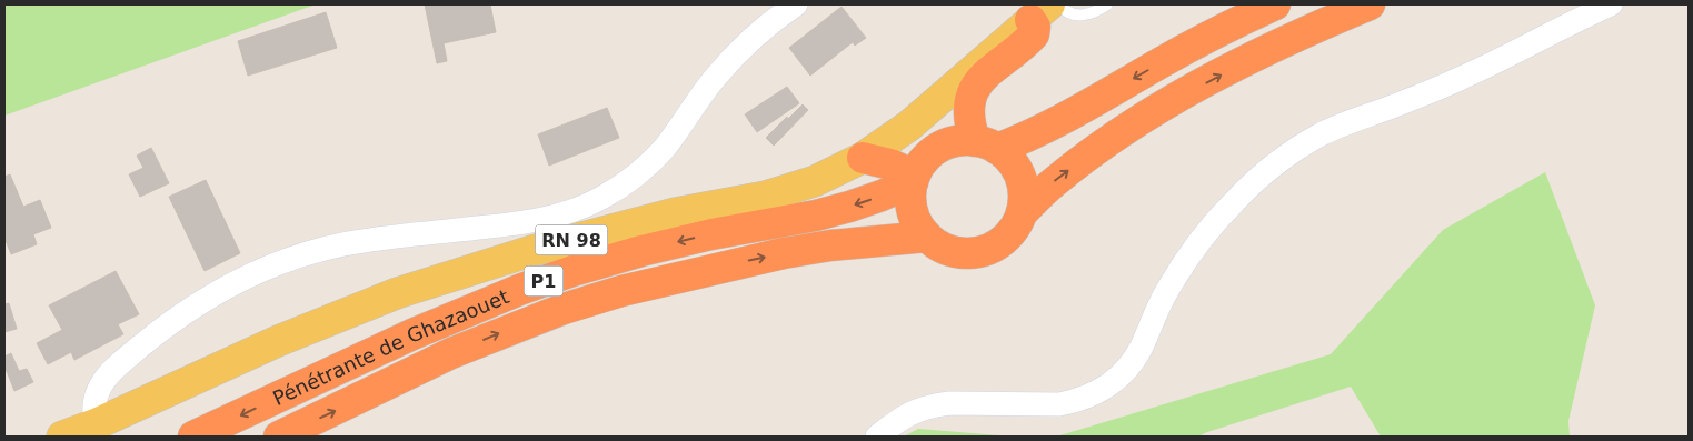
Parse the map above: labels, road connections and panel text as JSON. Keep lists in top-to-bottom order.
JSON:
{
  "streets": {
    "highway": ["P1", "Pénétrante de Ghazaouet"],
    "main road": ["RN 98"]
  }
}
